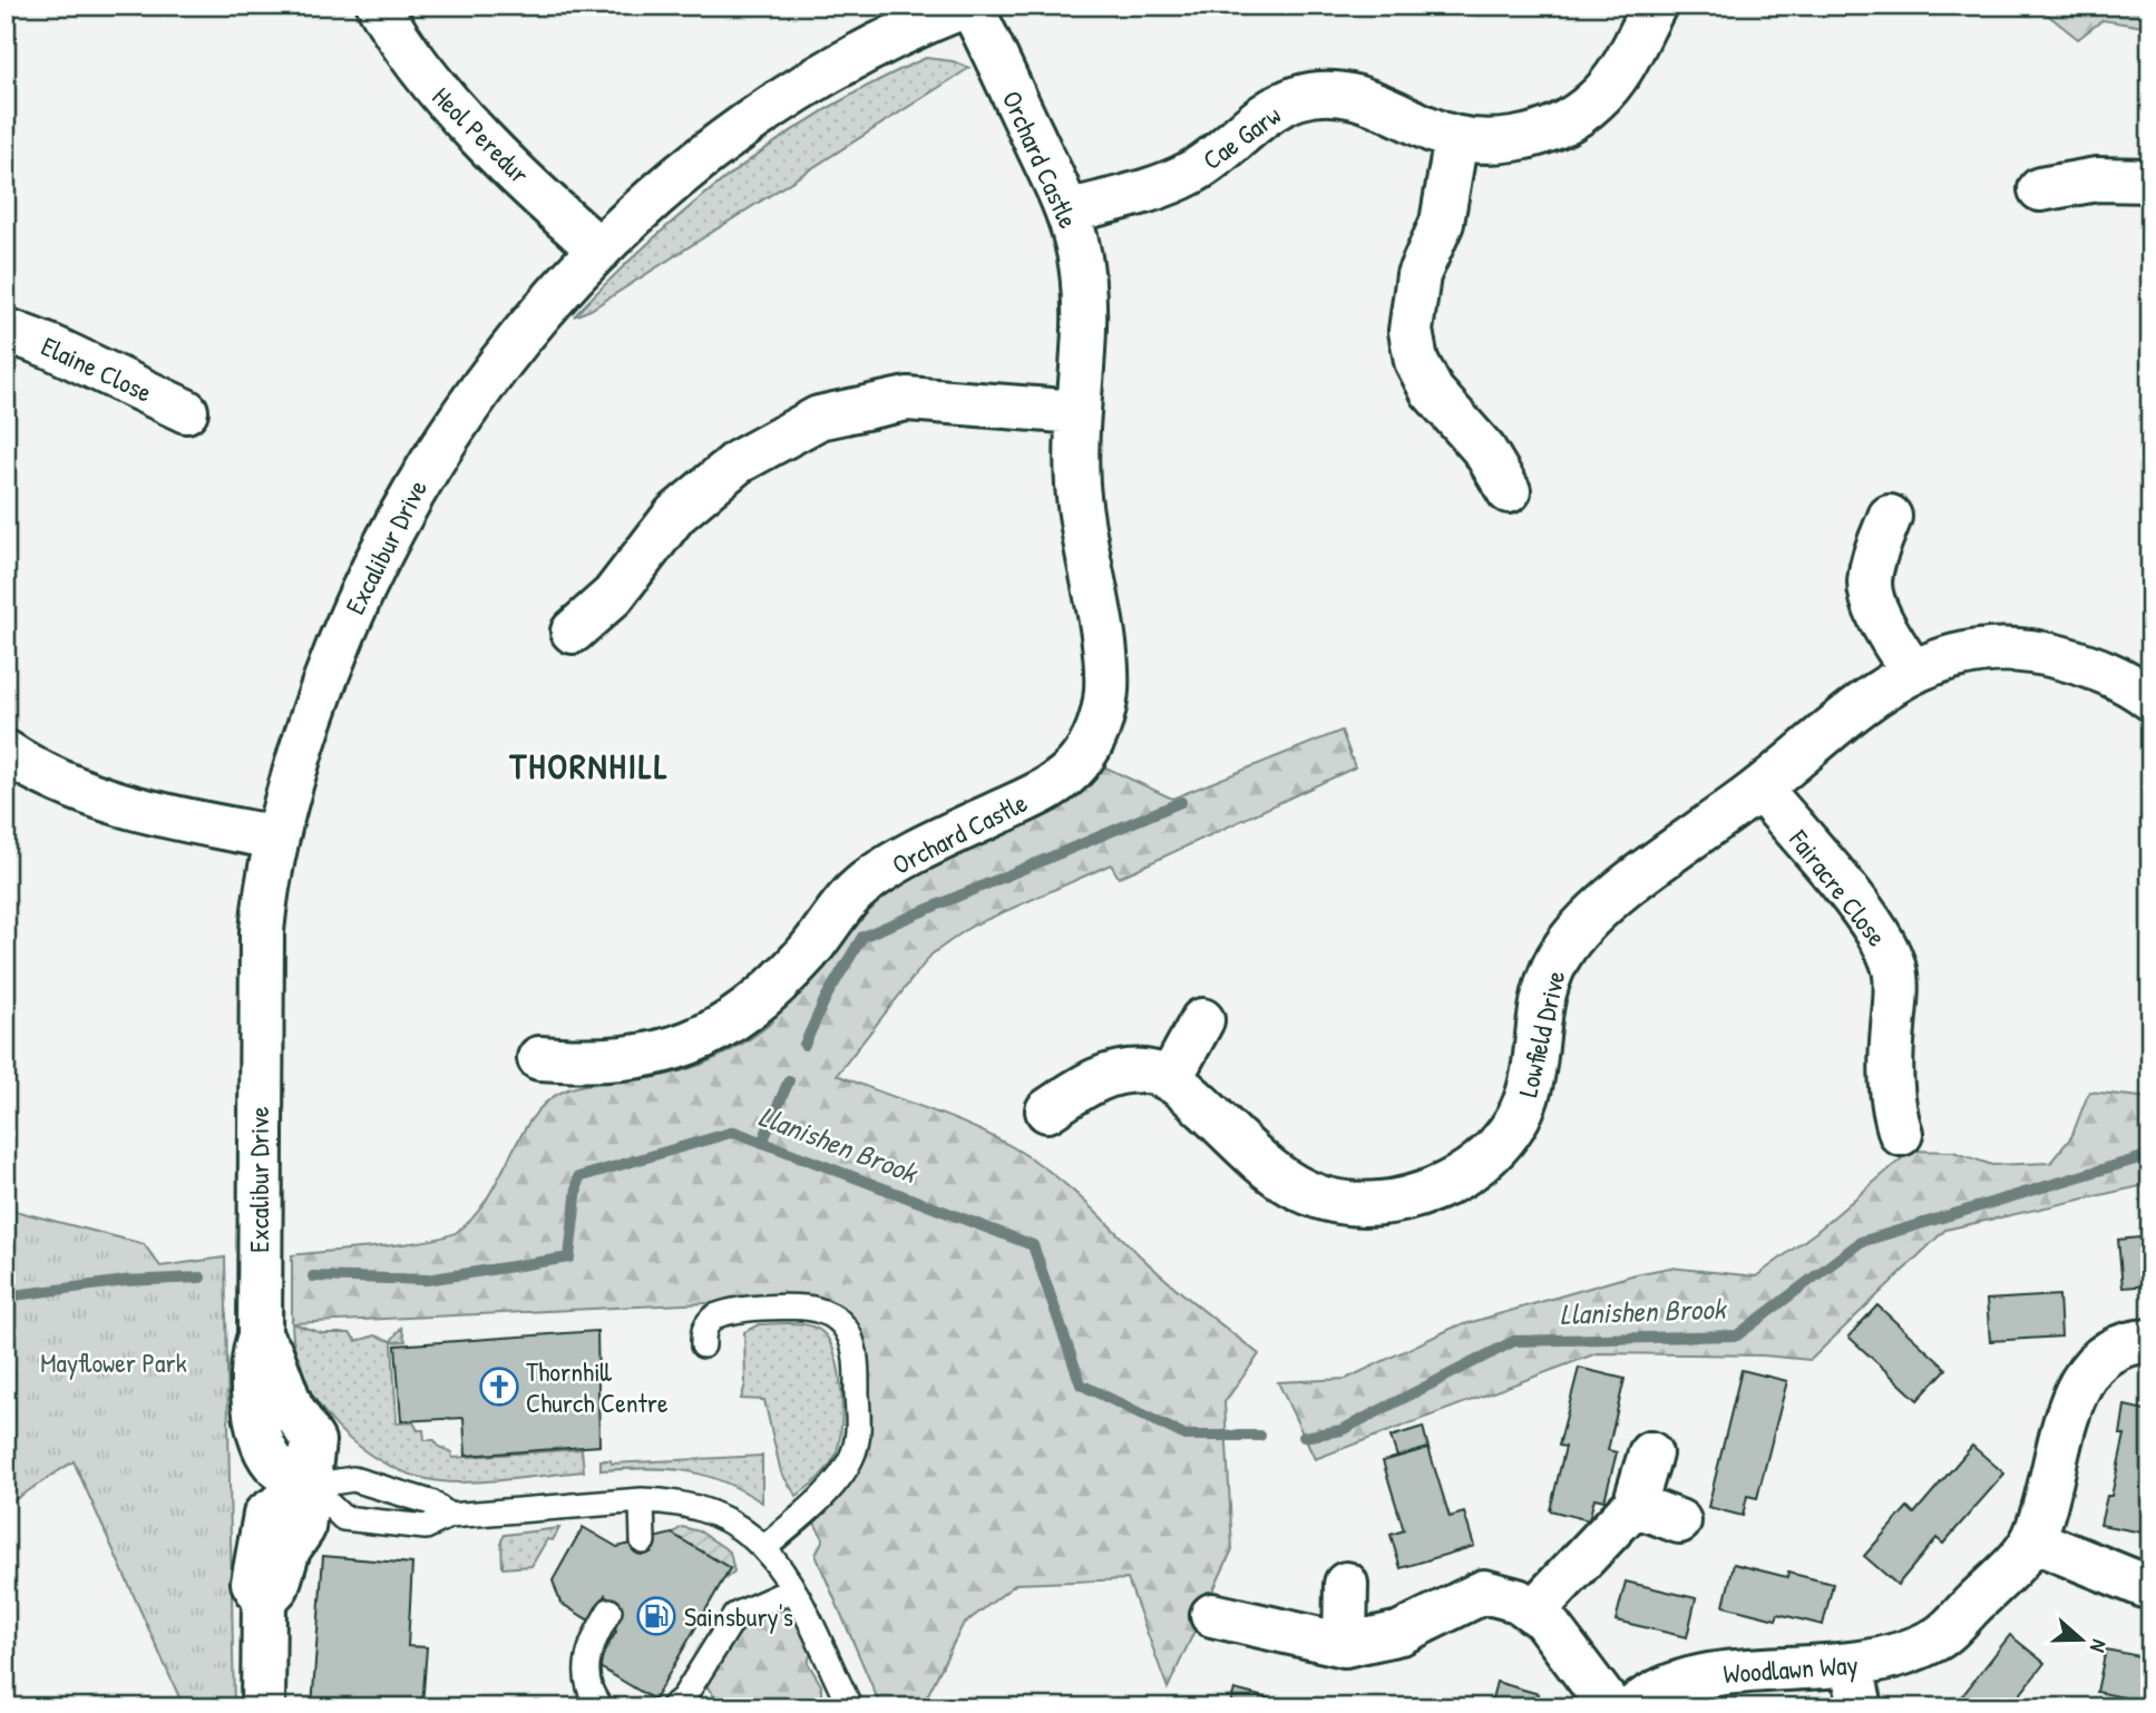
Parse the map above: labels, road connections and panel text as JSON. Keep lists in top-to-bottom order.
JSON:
{
  "streets": {
    "street": [
      "Heol Peredur",
      "Cae Garw",
      "Orchard Castle",
      "Elaine Close",
      "Excalibur Drive",
      "Fairacre Close",
      "Lowfield Drive",
      "Woodlawn Way"
    ]
  },
  "crossings": [
    ["Heol Peredur", "Excalibur Drive"],
    ["Cae Garw", "Orchard Castle"],
    ["Orchard Castle", "Excalibur Drive"],
    ["Fairacre Close", "Lowfield Drive"]
  ],
  "districts": ["THORNHILL"],
  "water": ["Llanishen Brook"],
  "parks": ["Mayflower Park"],
  "places": {
    "church": ["Thornhill Church Centre"],
    "fuel station": ["Sainsbury's"]
  },
  "north": "right"
}
